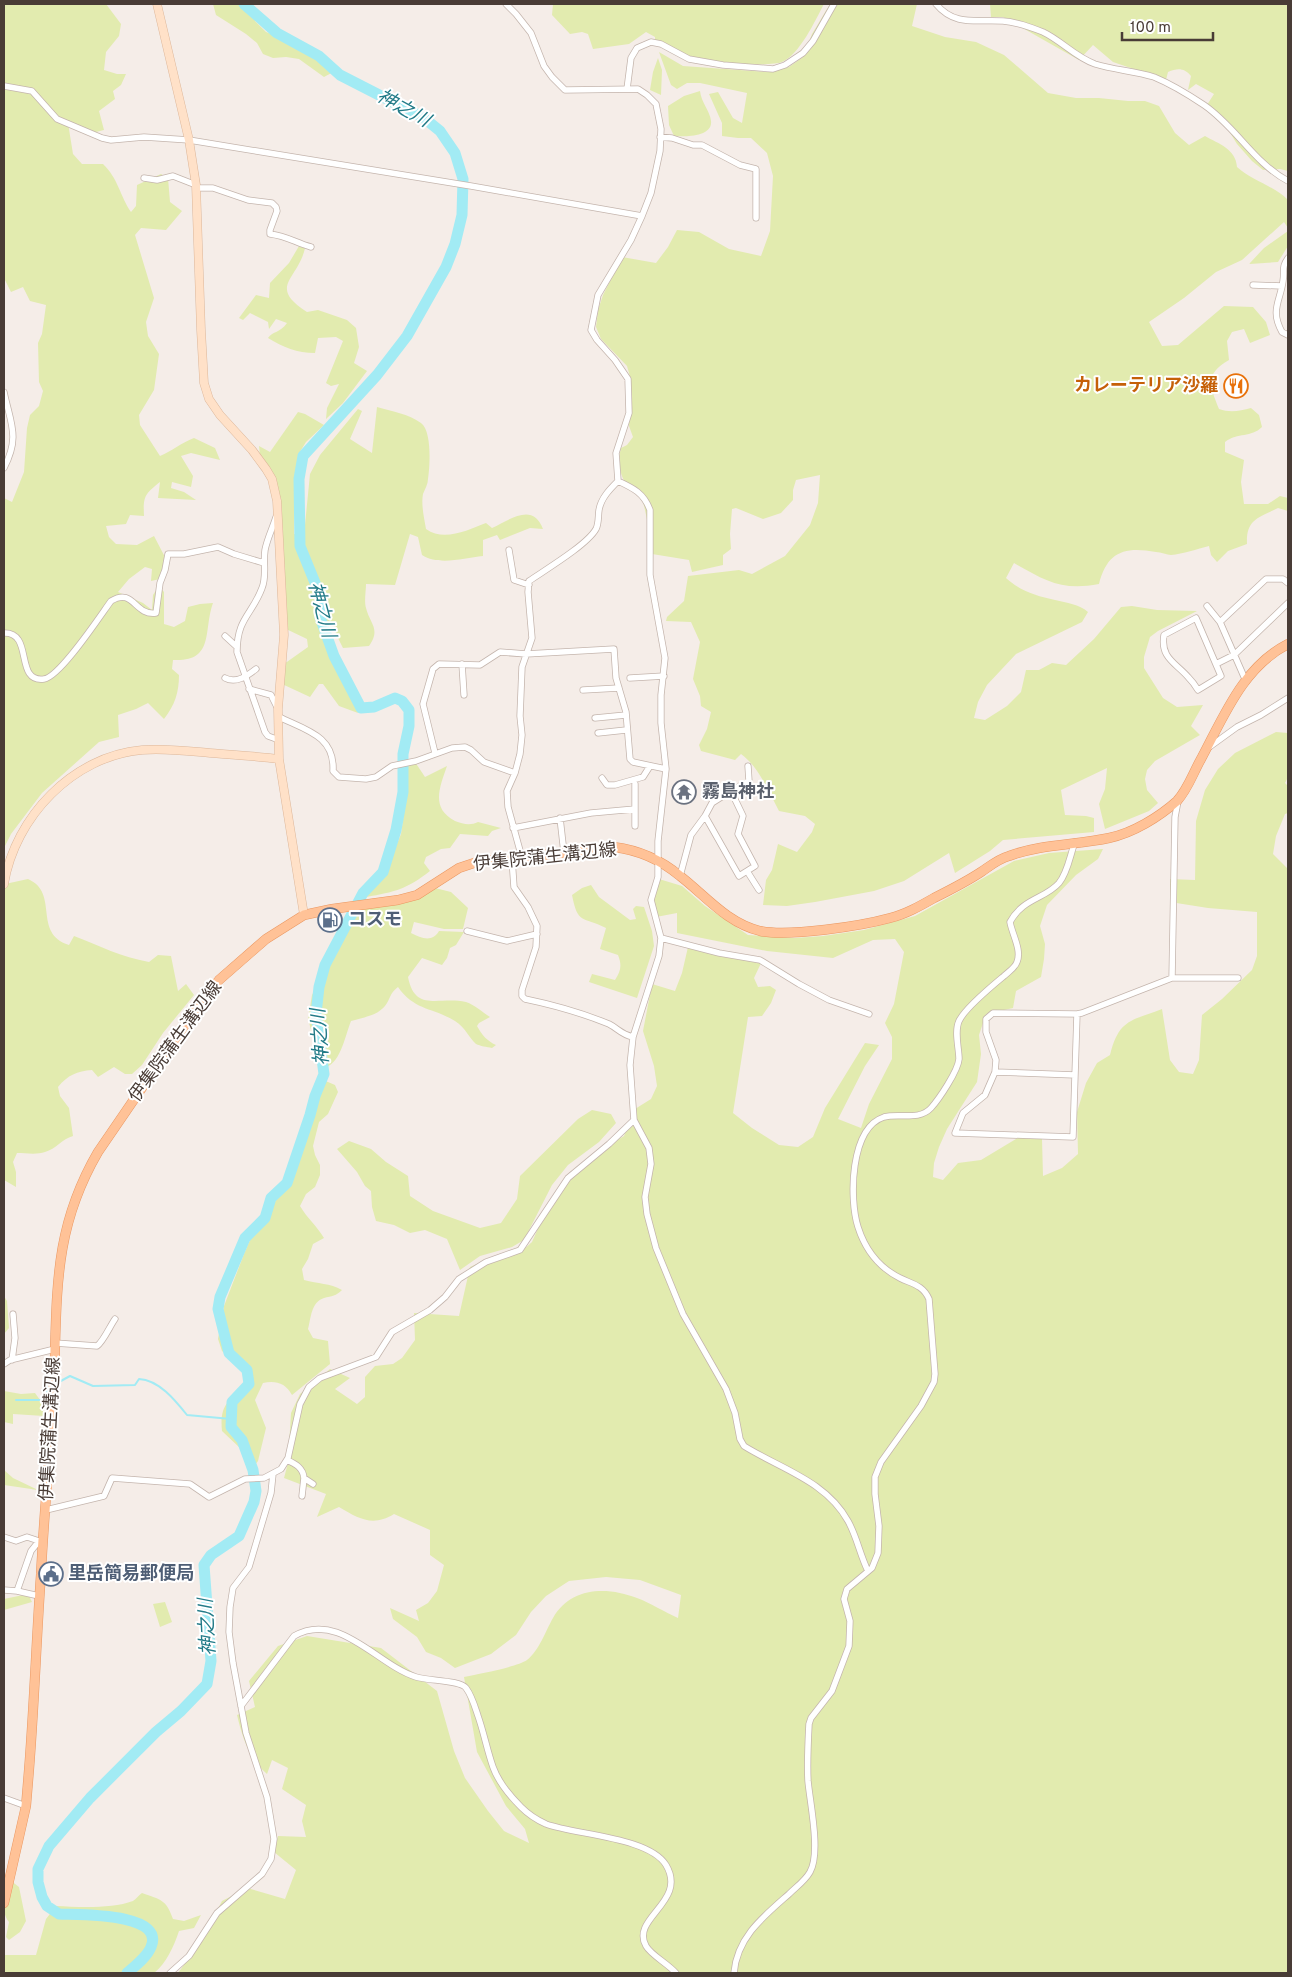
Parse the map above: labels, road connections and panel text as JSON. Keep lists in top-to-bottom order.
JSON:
{
  "streets": {
    "main road": ["伊集院蒲生溝辺線"]
  },
  "water": ["神之川"],
  "places": {
    "restaurant": ["カレーテリア沙羅"],
    "temple": ["霧島神社"],
    "fuel station": ["コスモ"],
    "public building": ["里岳簡易郵便局"]
  },
  "scale_bar": "100 m"
}
